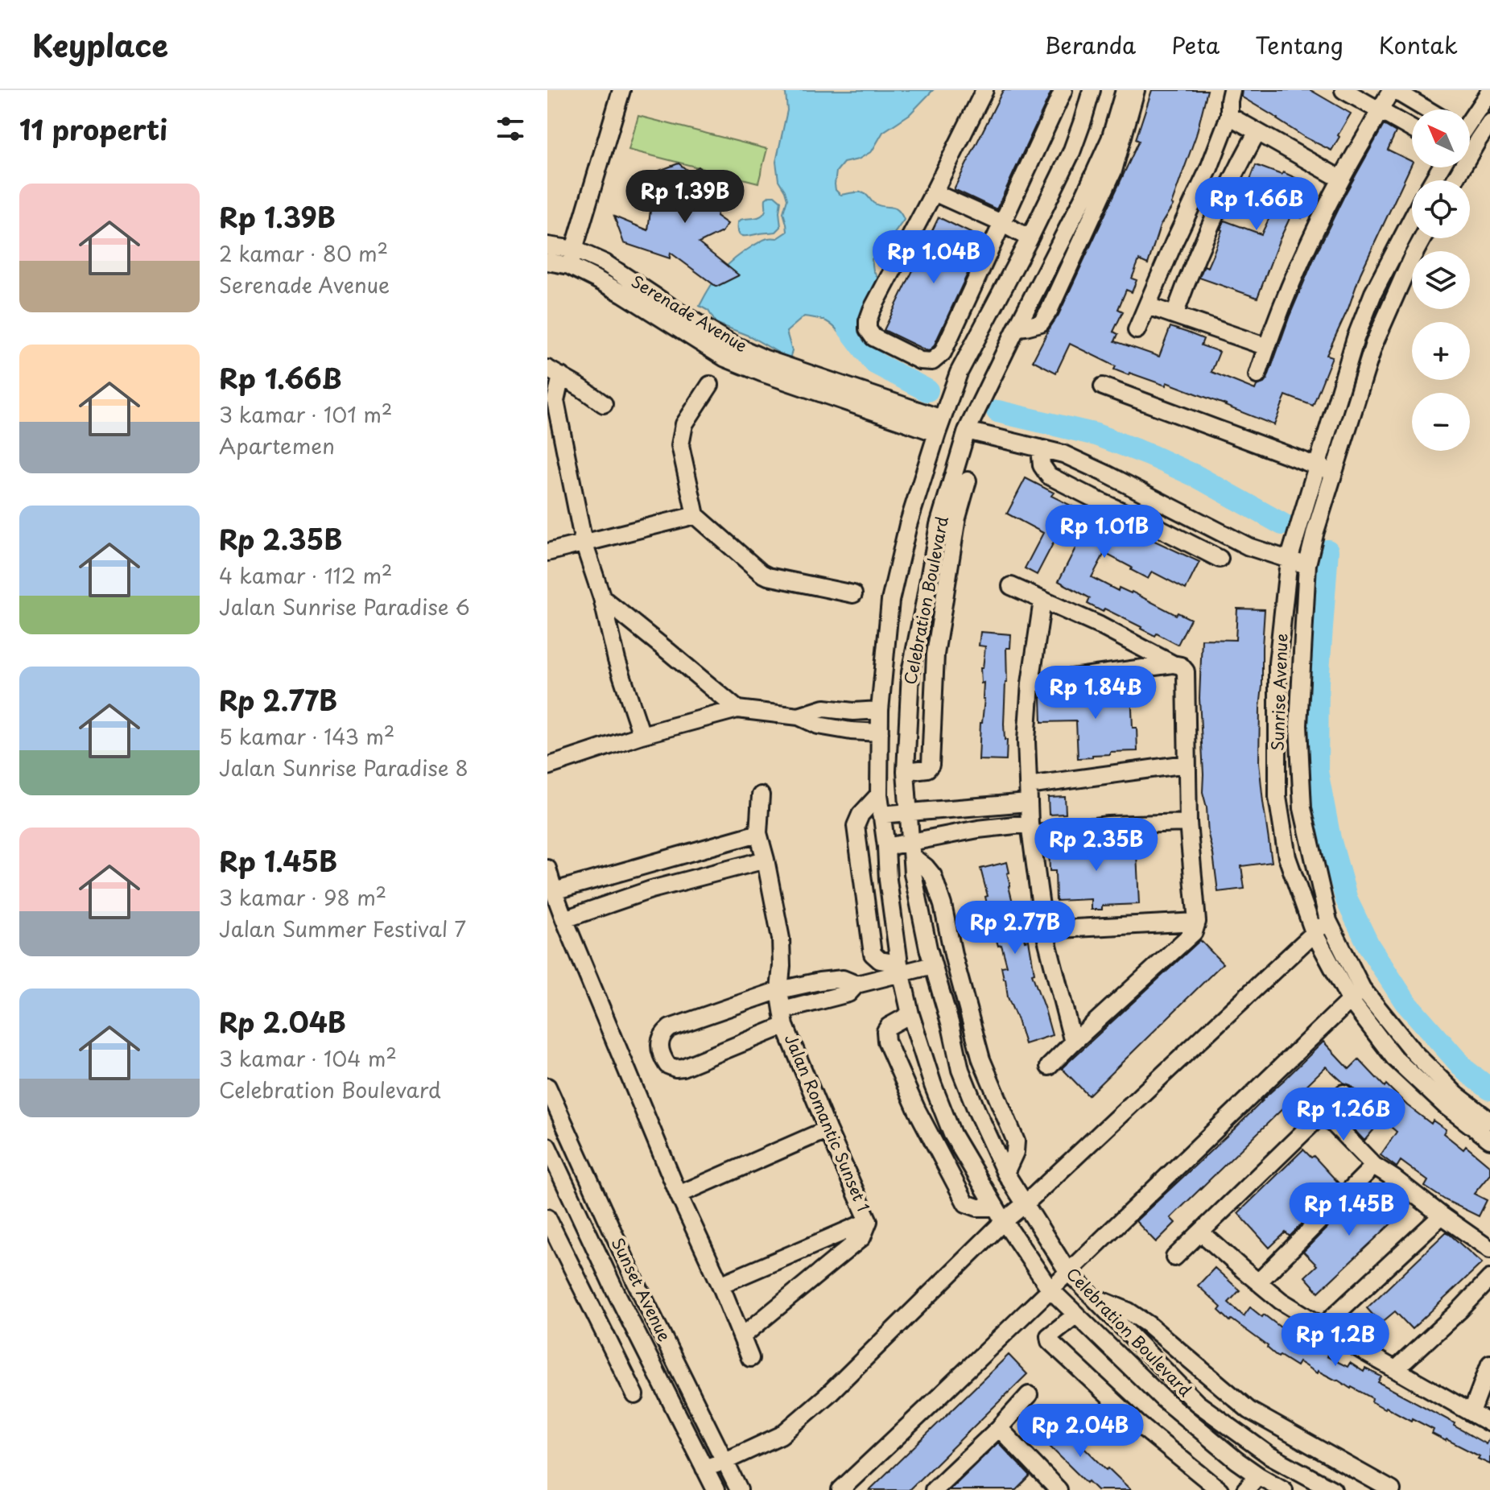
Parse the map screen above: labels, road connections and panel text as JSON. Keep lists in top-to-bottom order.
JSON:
{
  "streets": {
    "street": [
      "Serenade Avenue",
      "Celebration Boulevard",
      "Sunrise Avenue",
      "Jalan Romantic Sunset 1",
      "Sunset Avenue"
    ]
  },
  "crossings": [
    ["Serenade Avenue", "Celebration Boulevard"]
  ],
  "north": "top left",
  "page": {
    "header": "Keyplace",
    "nav": [
      "Beranda",
      "Peta",
      "Tentang",
      "Kontak"
    ],
    "heading": "11 properti",
    "map_buttons": ["+", "−"],
    "list": [
      {
        "name": "Rp 1.39B",
        "note": "2 kamar · 80 m² · Serenade Avenue"
      },
      {
        "name": "Rp 1.66B",
        "note": "3 kamar · 101 m² · Apartemen"
      },
      {
        "name": "Rp 2.35B",
        "note": "4 kamar · 112 m² · Jalan Sunrise Paradise 6"
      },
      {
        "name": "Rp 2.77B",
        "note": "5 kamar · 143 m² · Jalan Sunrise Paradise 8"
      },
      {
        "name": "Rp 1.45B",
        "note": "3 kamar · 98 m² · Jalan Summer Festival 7"
      },
      {
        "name": "Rp 2.04B",
        "note": "3 kamar · 104 m² · Celebration Boulevard"
      }
    ],
    "price": [
      "Rp 1.39B",
      "Rp 1.66B",
      "Rp 1.04B",
      "Rp 1.01B",
      "Rp 1.84B",
      "Rp 2.35B",
      "Rp 2.77B",
      "Rp 1.26B",
      "Rp 1.45B",
      "Rp 1.2B",
      "Rp 2.04B"
    ]
  }
}
